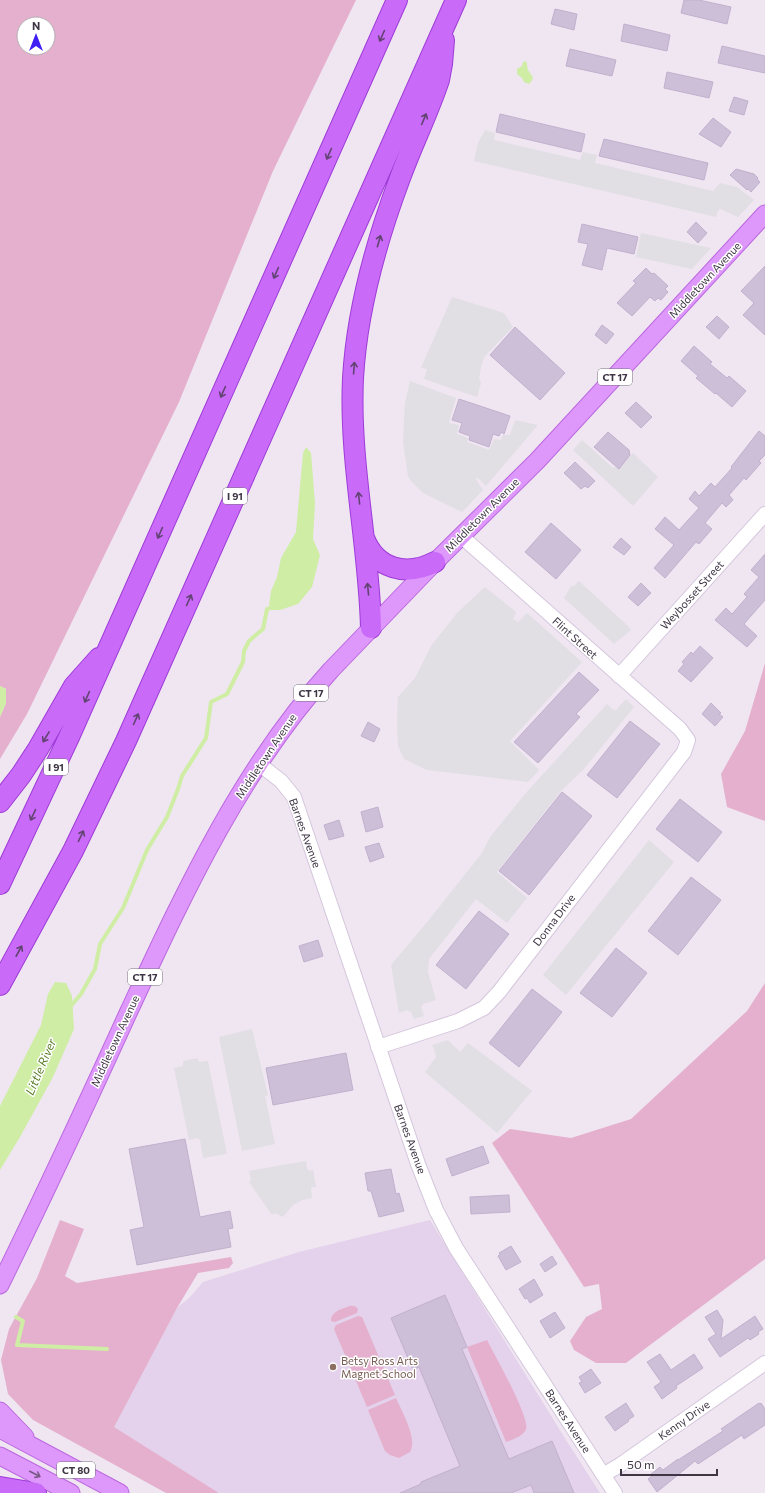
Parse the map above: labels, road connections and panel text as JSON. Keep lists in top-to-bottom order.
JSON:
{
  "streets": {
    "highway": ["I 91"],
    "main road": ["Middletown Avenue", "CT 17", "CT 80"],
    "street": [
      "Weybosset Street",
      "Flint Street",
      "Barnes Avenue",
      "Donna Drive",
      "Kenny Drive"
    ]
  },
  "crossings": [
    ["Middletown Avenue", "Flint Street"],
    ["Middletown Avenue", "Barnes Avenue"],
    ["Weybosset Street", "Flint Street"],
    ["Flint Street", "Donna Drive"],
    ["Barnes Avenue", "Donna Drive"],
    ["Barnes Avenue", "Kenny Drive"]
  ],
  "water": ["Little River"],
  "places": ["Betsy Ross Arts Magnet School"],
  "scale_bar": "50 m",
  "north": "top"
}
